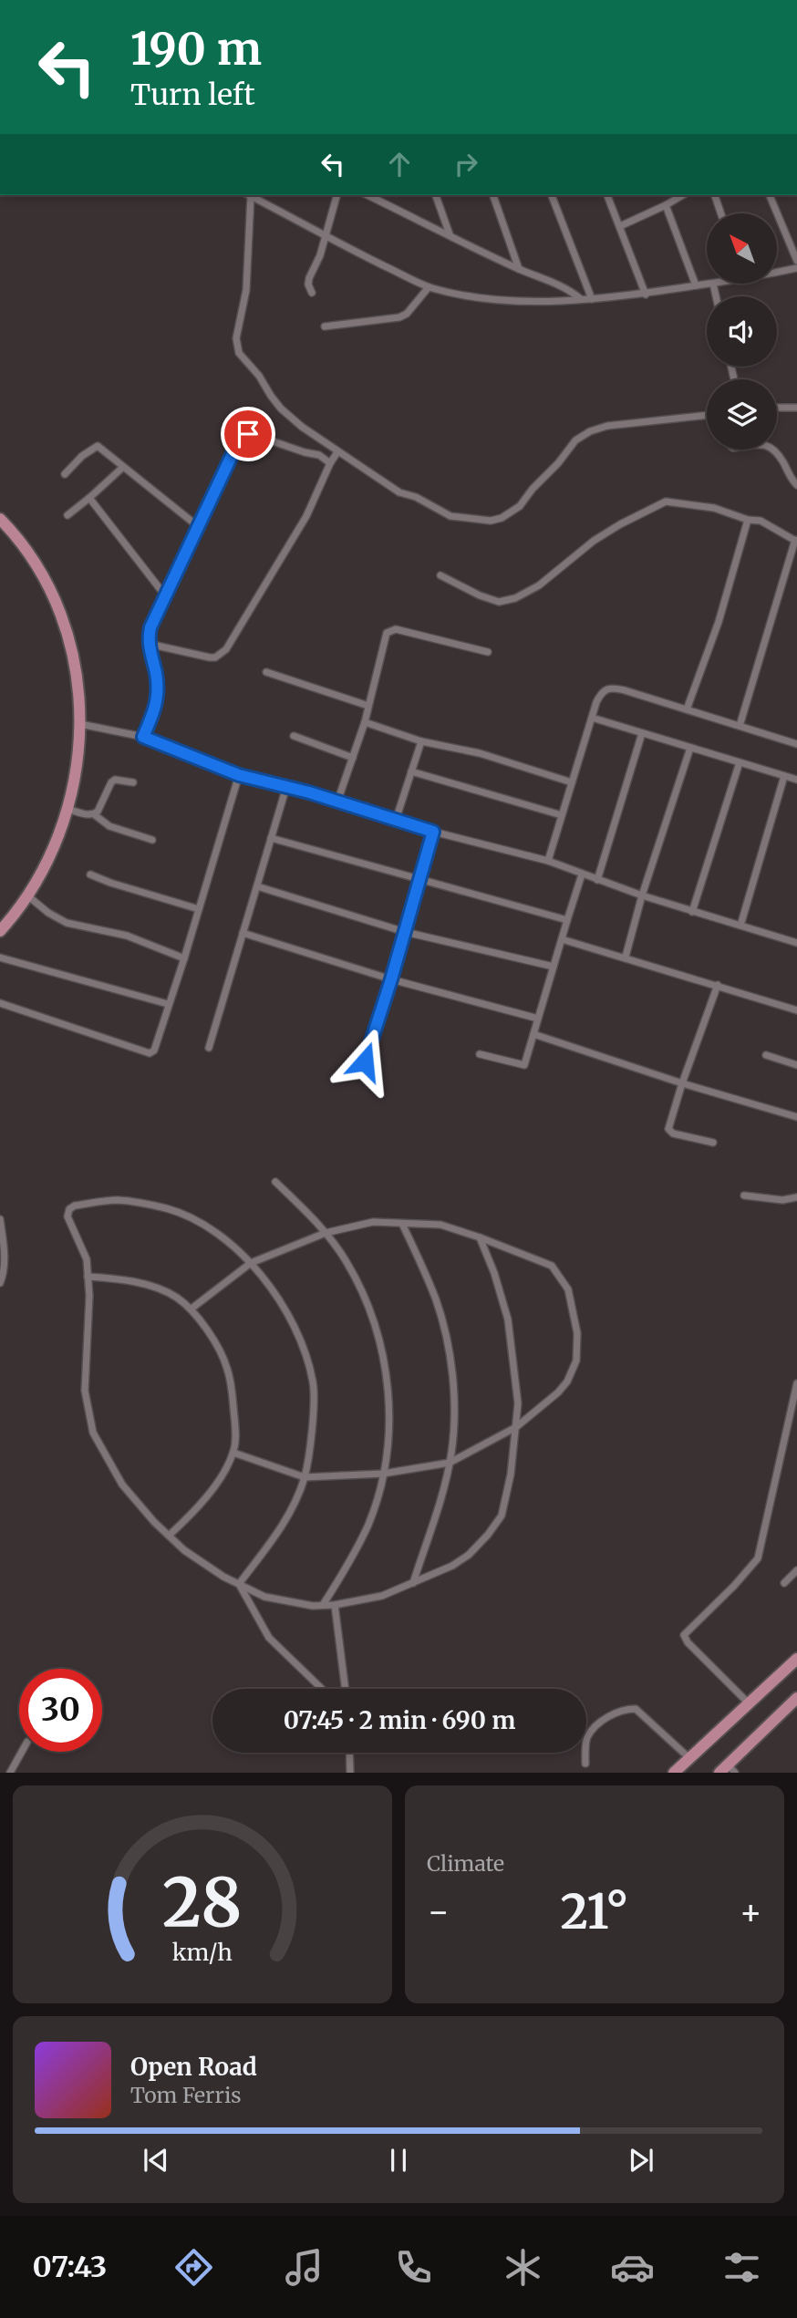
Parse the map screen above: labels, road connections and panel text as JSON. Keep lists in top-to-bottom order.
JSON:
{
  "north": "top left",
  "page": {
    "turn": ["190 m", "Turn left"],
    "limit": "30",
    "trip": "07:45 · 2 min · 690 m",
    "tile": "Climate",
    "heat": ["−", "21°", "+"],
    "song": ["Open Road", "Tom Ferris"],
    "tabs": "07:43",
    "gauge": ["28", "km/h"]
  }
}
